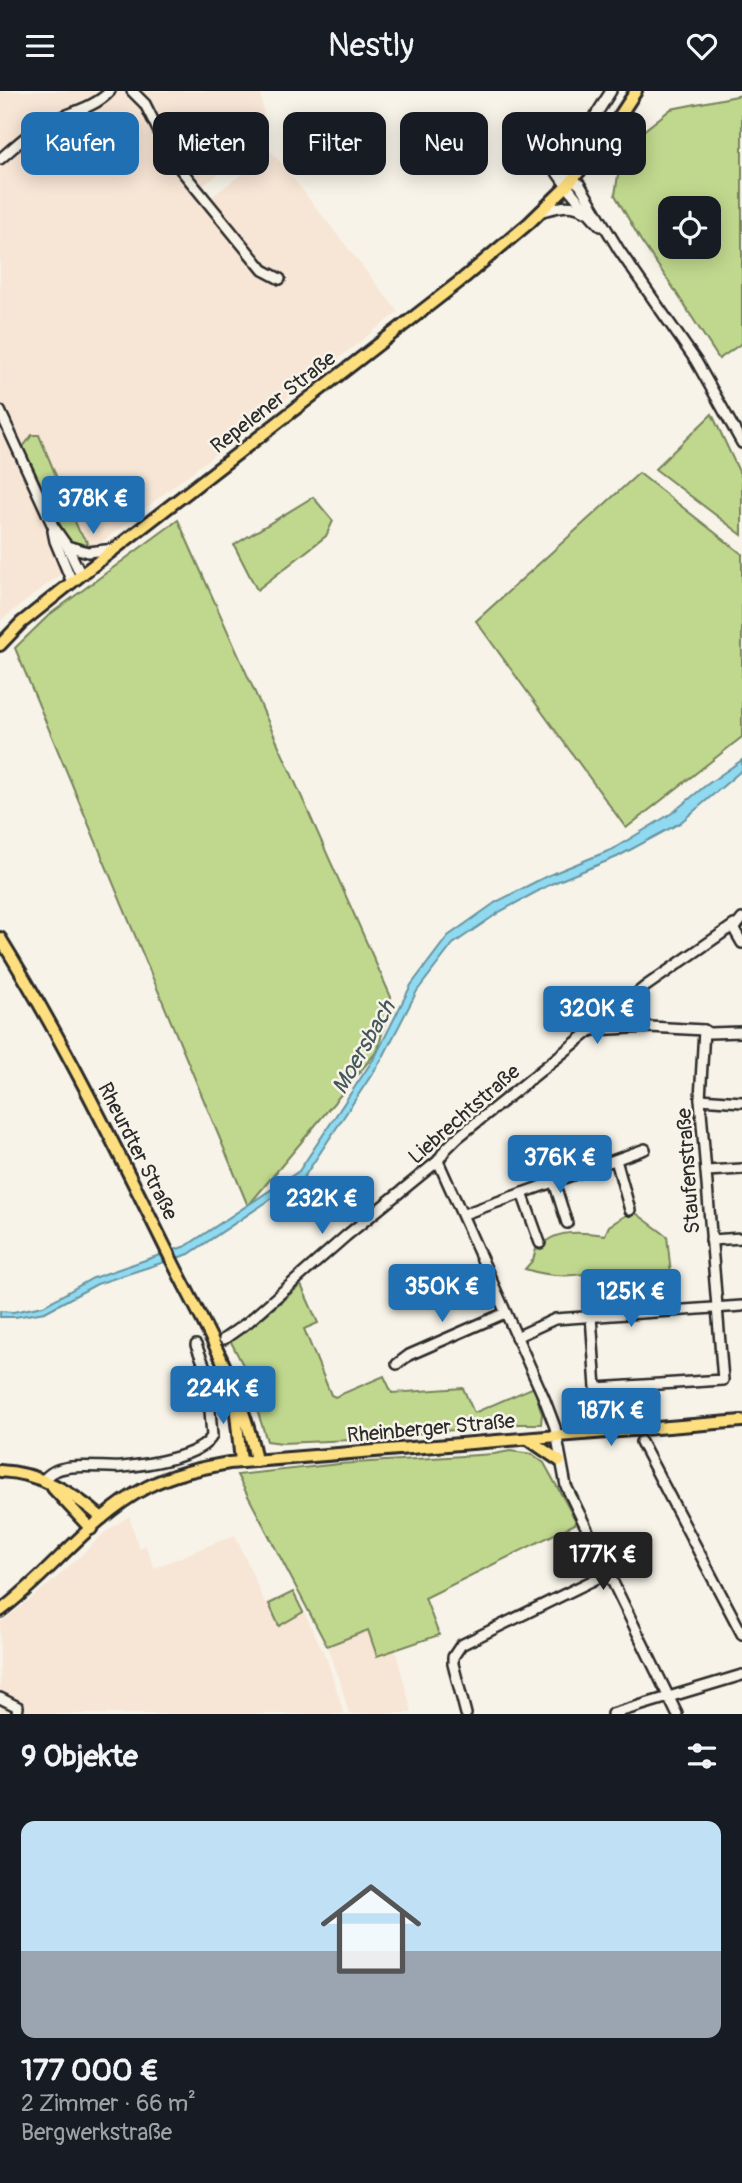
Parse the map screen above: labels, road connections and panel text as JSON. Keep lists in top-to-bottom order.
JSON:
{
  "streets": {
    "main road": ["Repelener Straße", "Rheurdter Straße", "Rheinberger Straße"],
    "street": ["Liebrechtstraße", "Staufenstraße"]
  },
  "crossings": [
    ["Rheurdter Straße", "Rheinberger Straße"]
  ],
  "water": ["Moersbach"],
  "page": {
    "header": "Nestly",
    "chip": [
      "Kaufen",
      "Mieten",
      "Filter",
      "Neu",
      "Wohnung"
    ],
    "price": [
      "378K €",
      "320K €",
      "376K €",
      "232K €",
      "350K €",
      "125K €",
      "224K €",
      "187K €",
      "177K €"
    ],
    "heading": "9 Objekte",
    "list": [
      {
        "name": "177 000 €",
        "note": "2 Zimmer · 66 m² · Bergwerkstraße"
      }
    ]
  }
}
